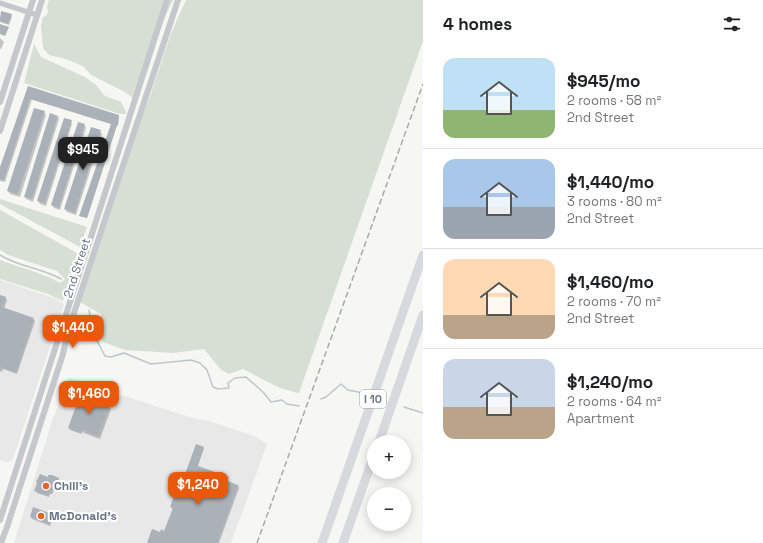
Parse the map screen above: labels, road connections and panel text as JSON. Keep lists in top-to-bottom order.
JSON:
{
  "streets": {
    "highway": ["I 10"],
    "street": ["2nd Street"]
  },
  "places": ["Chili's", "McDonald's"],
  "page": {
    "heading": "4 homes",
    "list": [
      {
        "name": "$945/mo",
        "note": "2 rooms · 58 m² · 2nd Street"
      },
      {
        "name": "$1,440/mo",
        "note": "3 rooms · 80 m² · 2nd Street"
      },
      {
        "name": "$1,460/mo",
        "note": "2 rooms · 70 m² · 2nd Street"
      },
      {
        "name": "$1,240/mo",
        "note": "2 rooms · 64 m² · Apartment"
      }
    ],
    "price": [
      "$945",
      "$1,440",
      "$1,460",
      "$1,240"
    ],
    "map_buttons": ["+", "−"]
  }
}
